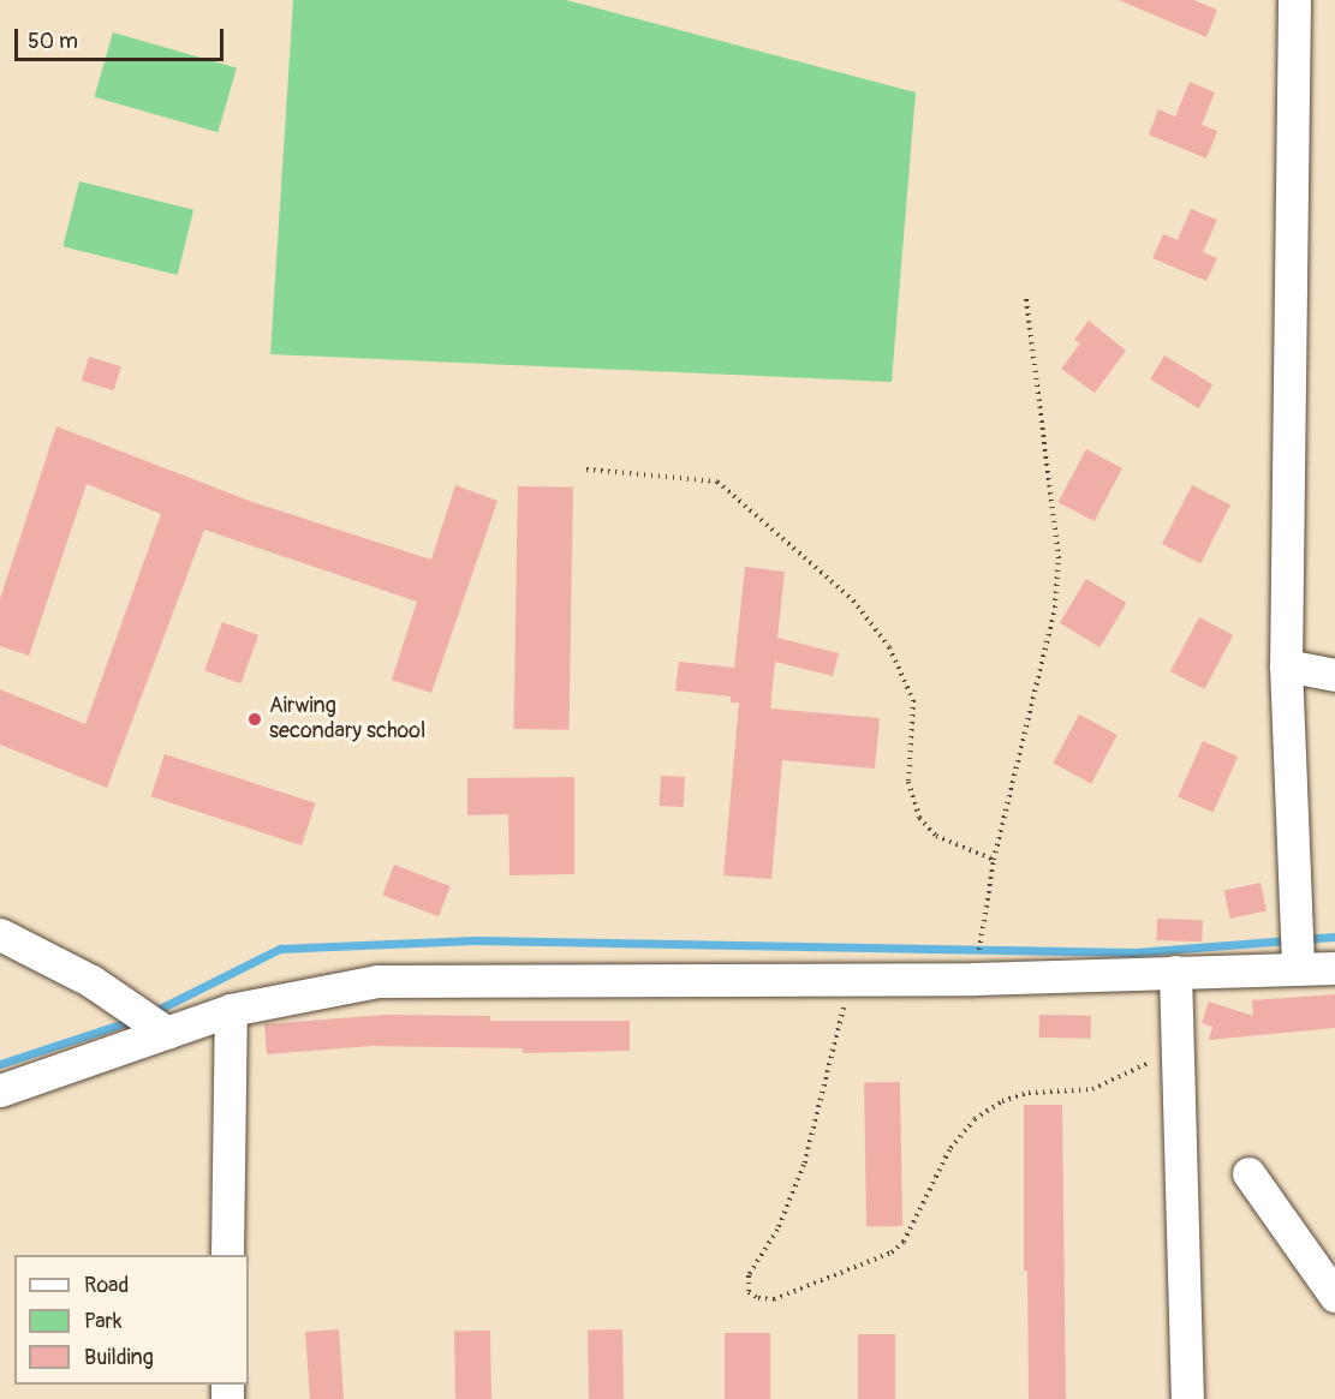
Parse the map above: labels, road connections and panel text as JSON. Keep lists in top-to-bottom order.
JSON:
{
  "places": ["Airwing secondary school"],
  "legend": ["Road", "Park", "Building"],
  "scale_bar": "50 m"
}
